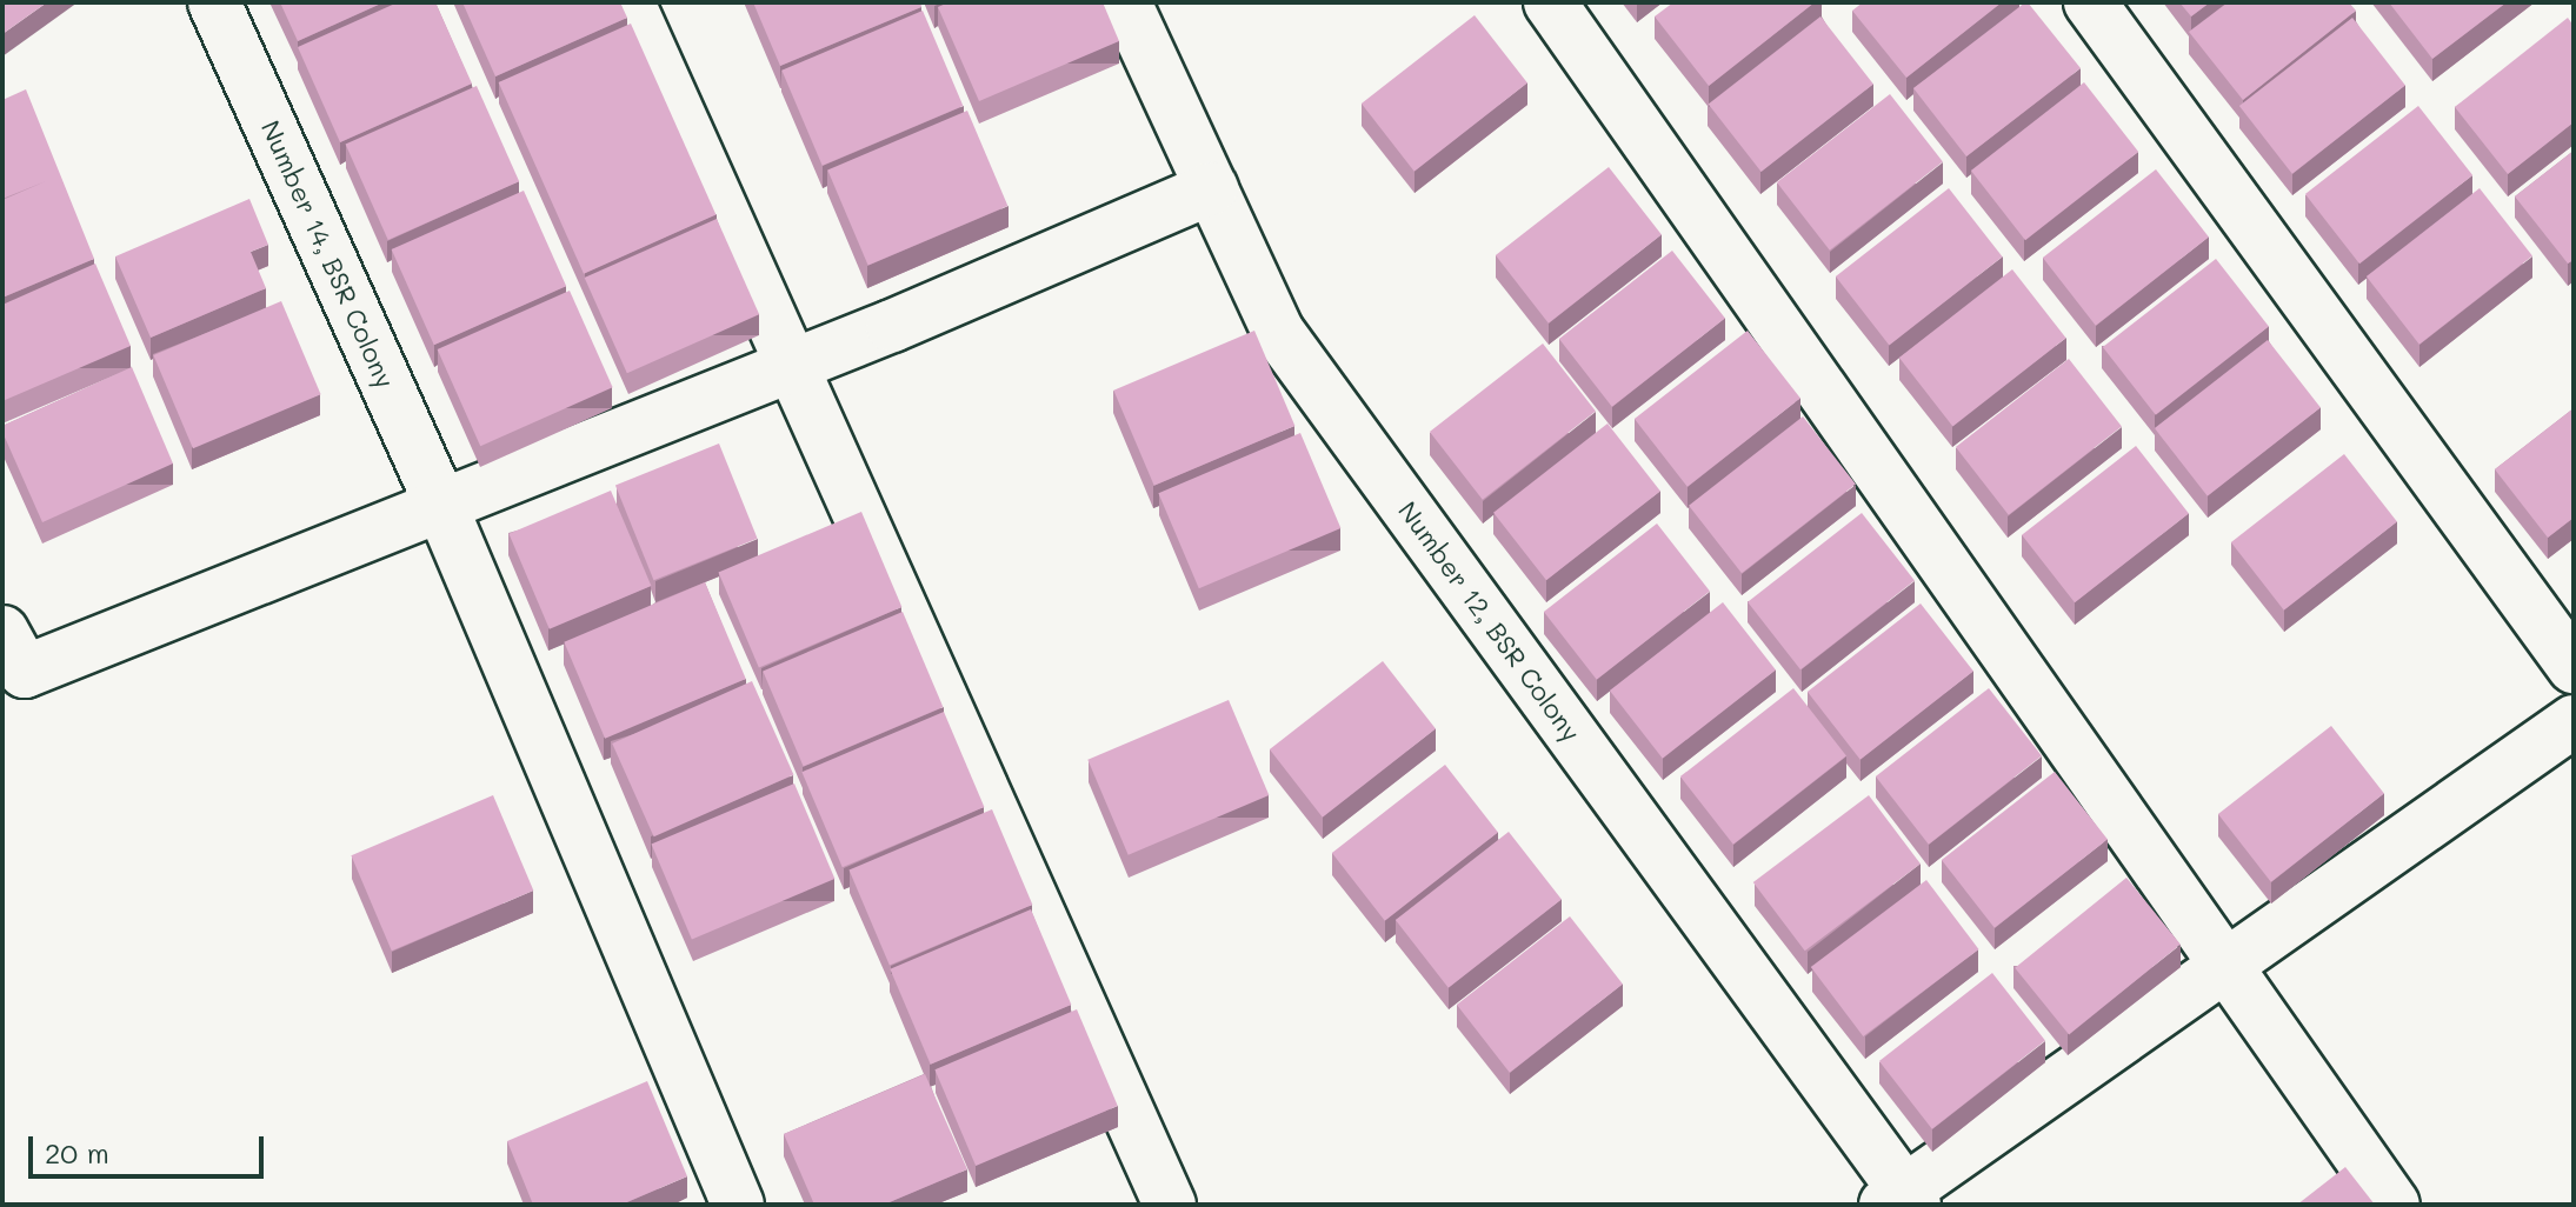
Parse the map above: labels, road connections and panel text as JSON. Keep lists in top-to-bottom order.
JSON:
{
  "streets": {
    "street": ["Number 14, BSR Colony", "Number 12, BSR Colony"]
  },
  "scale_bar": "20 m"
}
